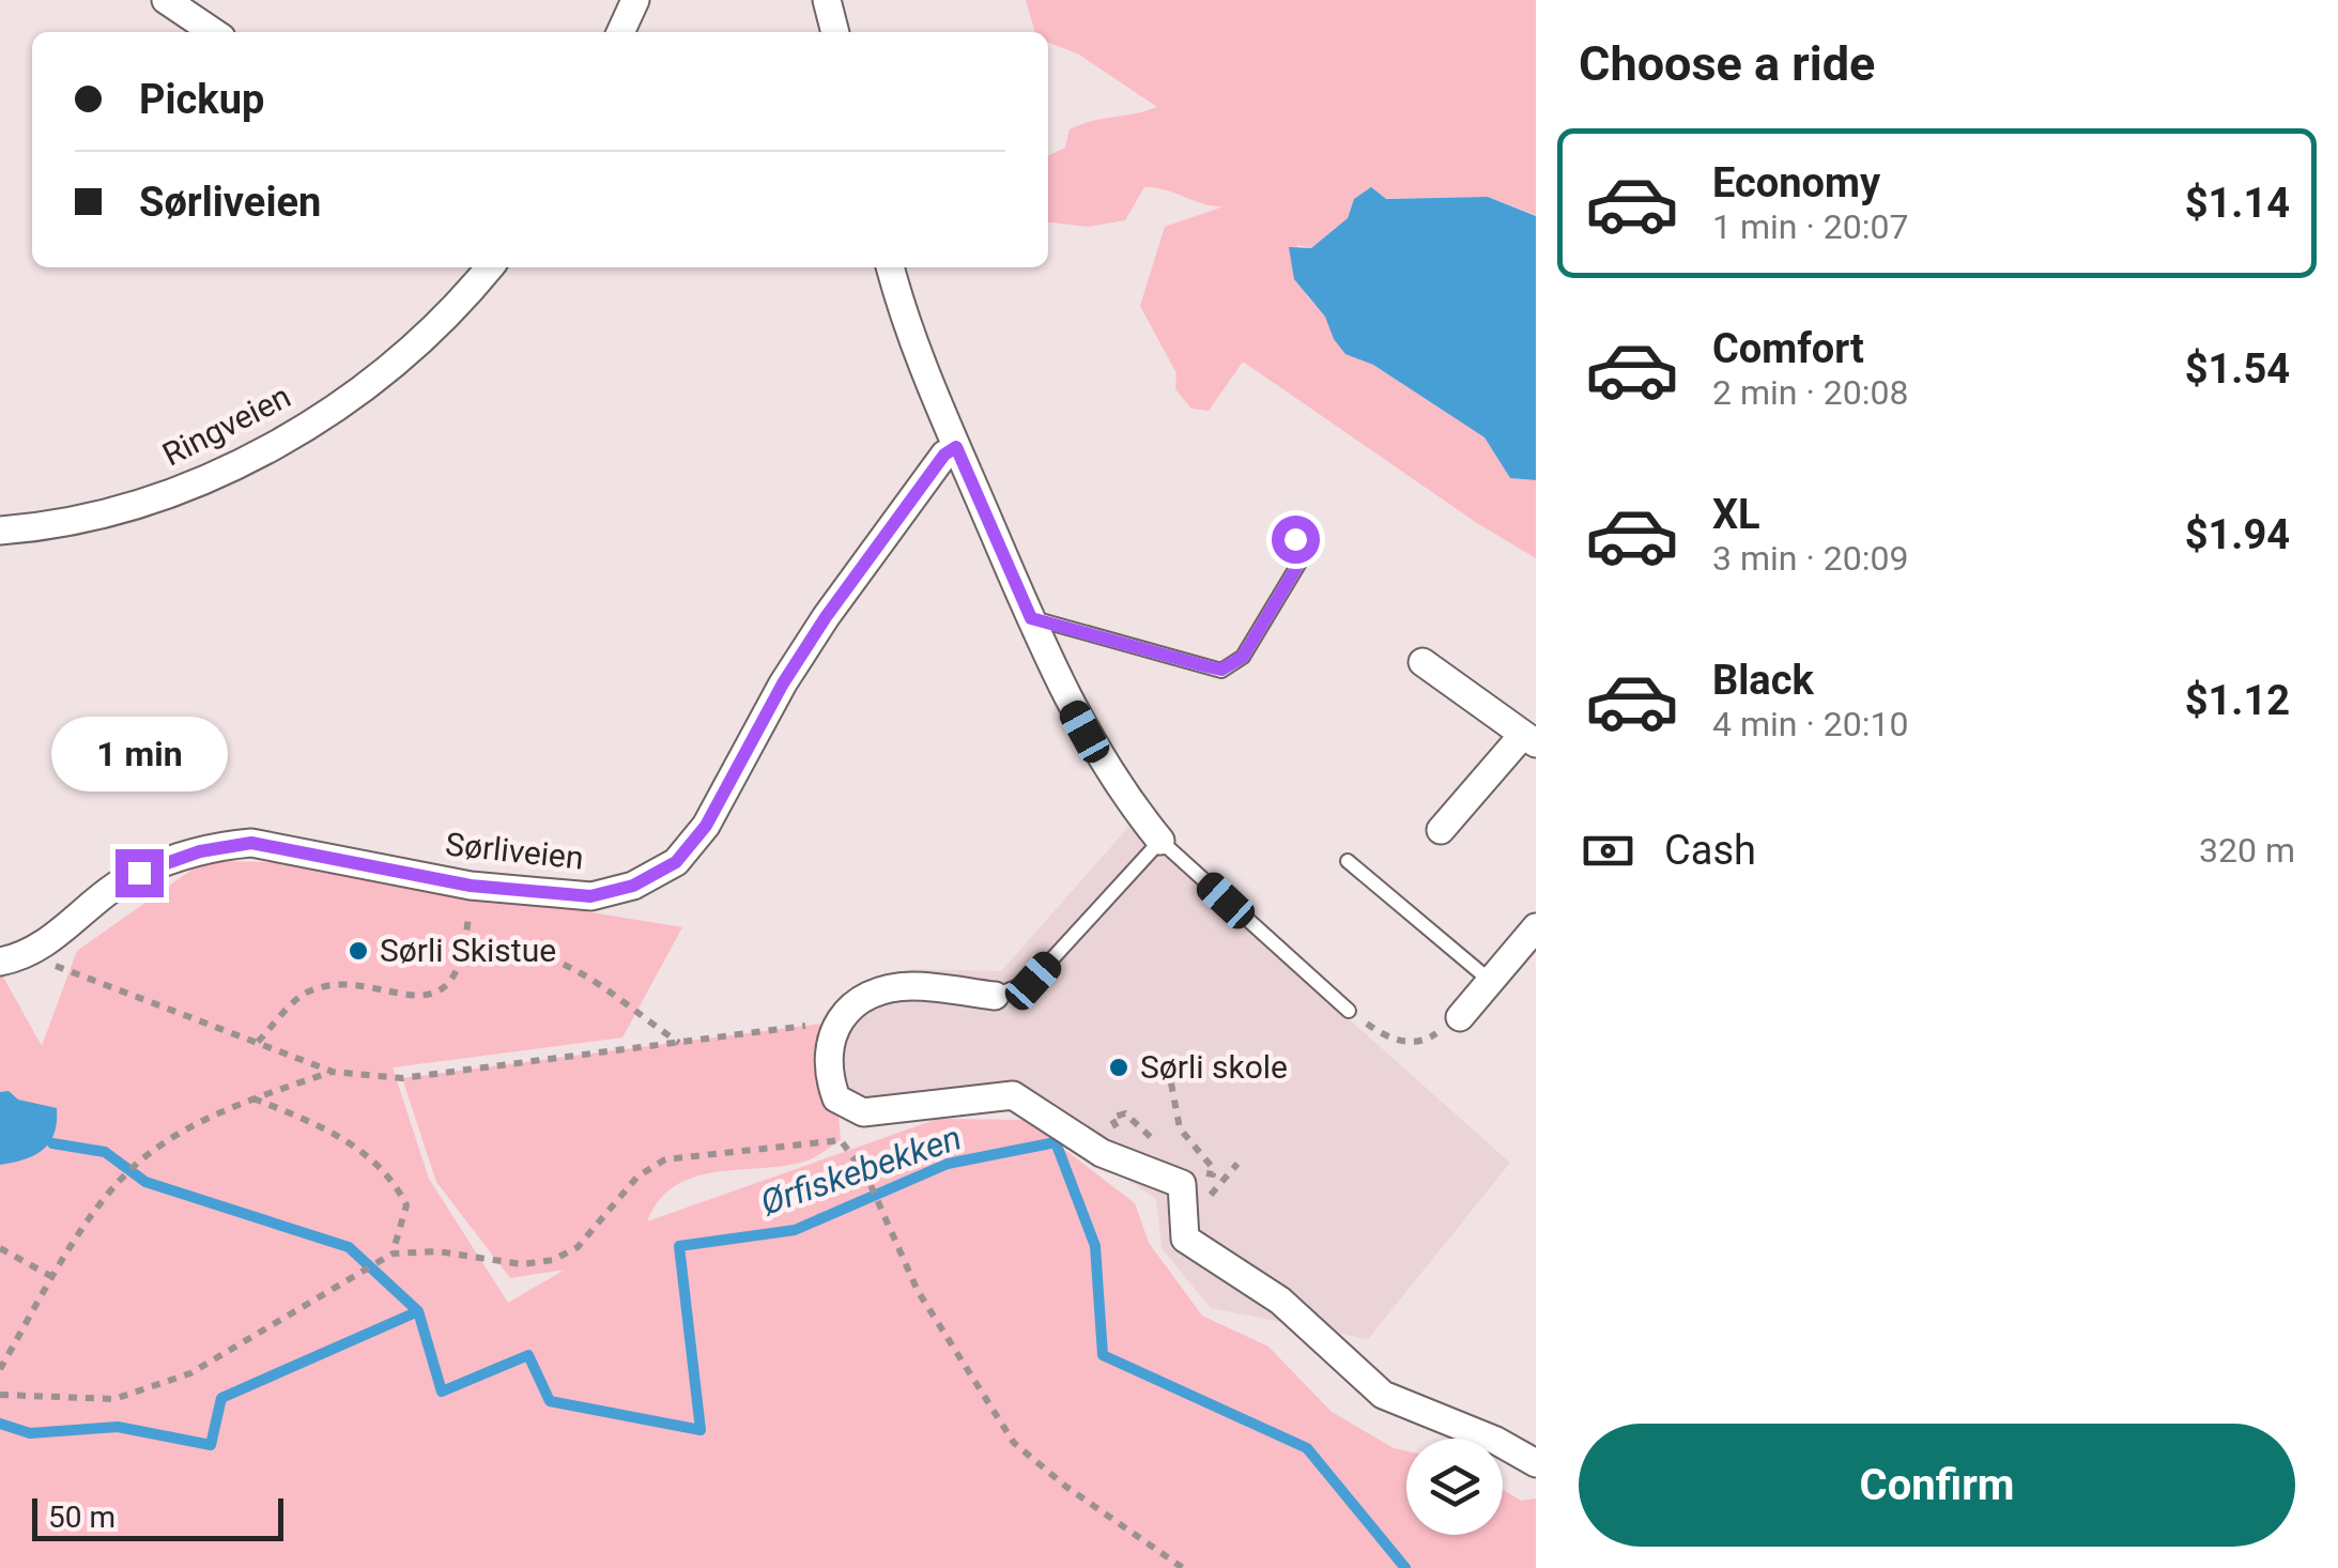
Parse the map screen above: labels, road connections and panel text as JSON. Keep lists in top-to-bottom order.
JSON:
{
  "streets": {
    "street": ["Ringveien", "Sørliveien"]
  },
  "water": ["Ørfiskebekken"],
  "places": ["Sørli Skistue", "Sørli skole"],
  "scale_bar": "50 m",
  "page": {
    "heading": "Choose a ride",
    "banner": ["Pickup", "Sørliveien"],
    "list": [
      {
        "name": "Economy",
        "note": "1 min · 20:07",
        "value": "$1.14"
      },
      {
        "name": "Comfort",
        "note": "2 min · 20:08",
        "value": "$1.54"
      },
      {
        "name": "XL",
        "note": "3 min · 20:09",
        "value": "$1.94"
      },
      {
        "name": "Black",
        "note": "4 min · 20:10",
        "value": "$1.12"
      }
    ],
    "bubble": "1 min",
    "pay": ["Cash", "320 m"],
    "buttons": "Confirm",
    "scale": "50 m"
  }
}
